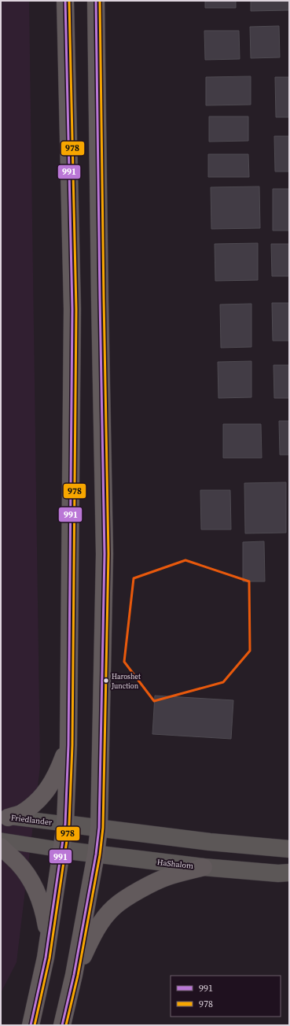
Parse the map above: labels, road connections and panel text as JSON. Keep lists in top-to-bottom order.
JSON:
{
  "streets": {
    "street": ["Friedlander", "HaShalom"]
  },
  "places": ["Haroshet Junction"],
  "lines": ["transit line 991", "transit line 978"],
  "legend": ["991", "978"]
}
